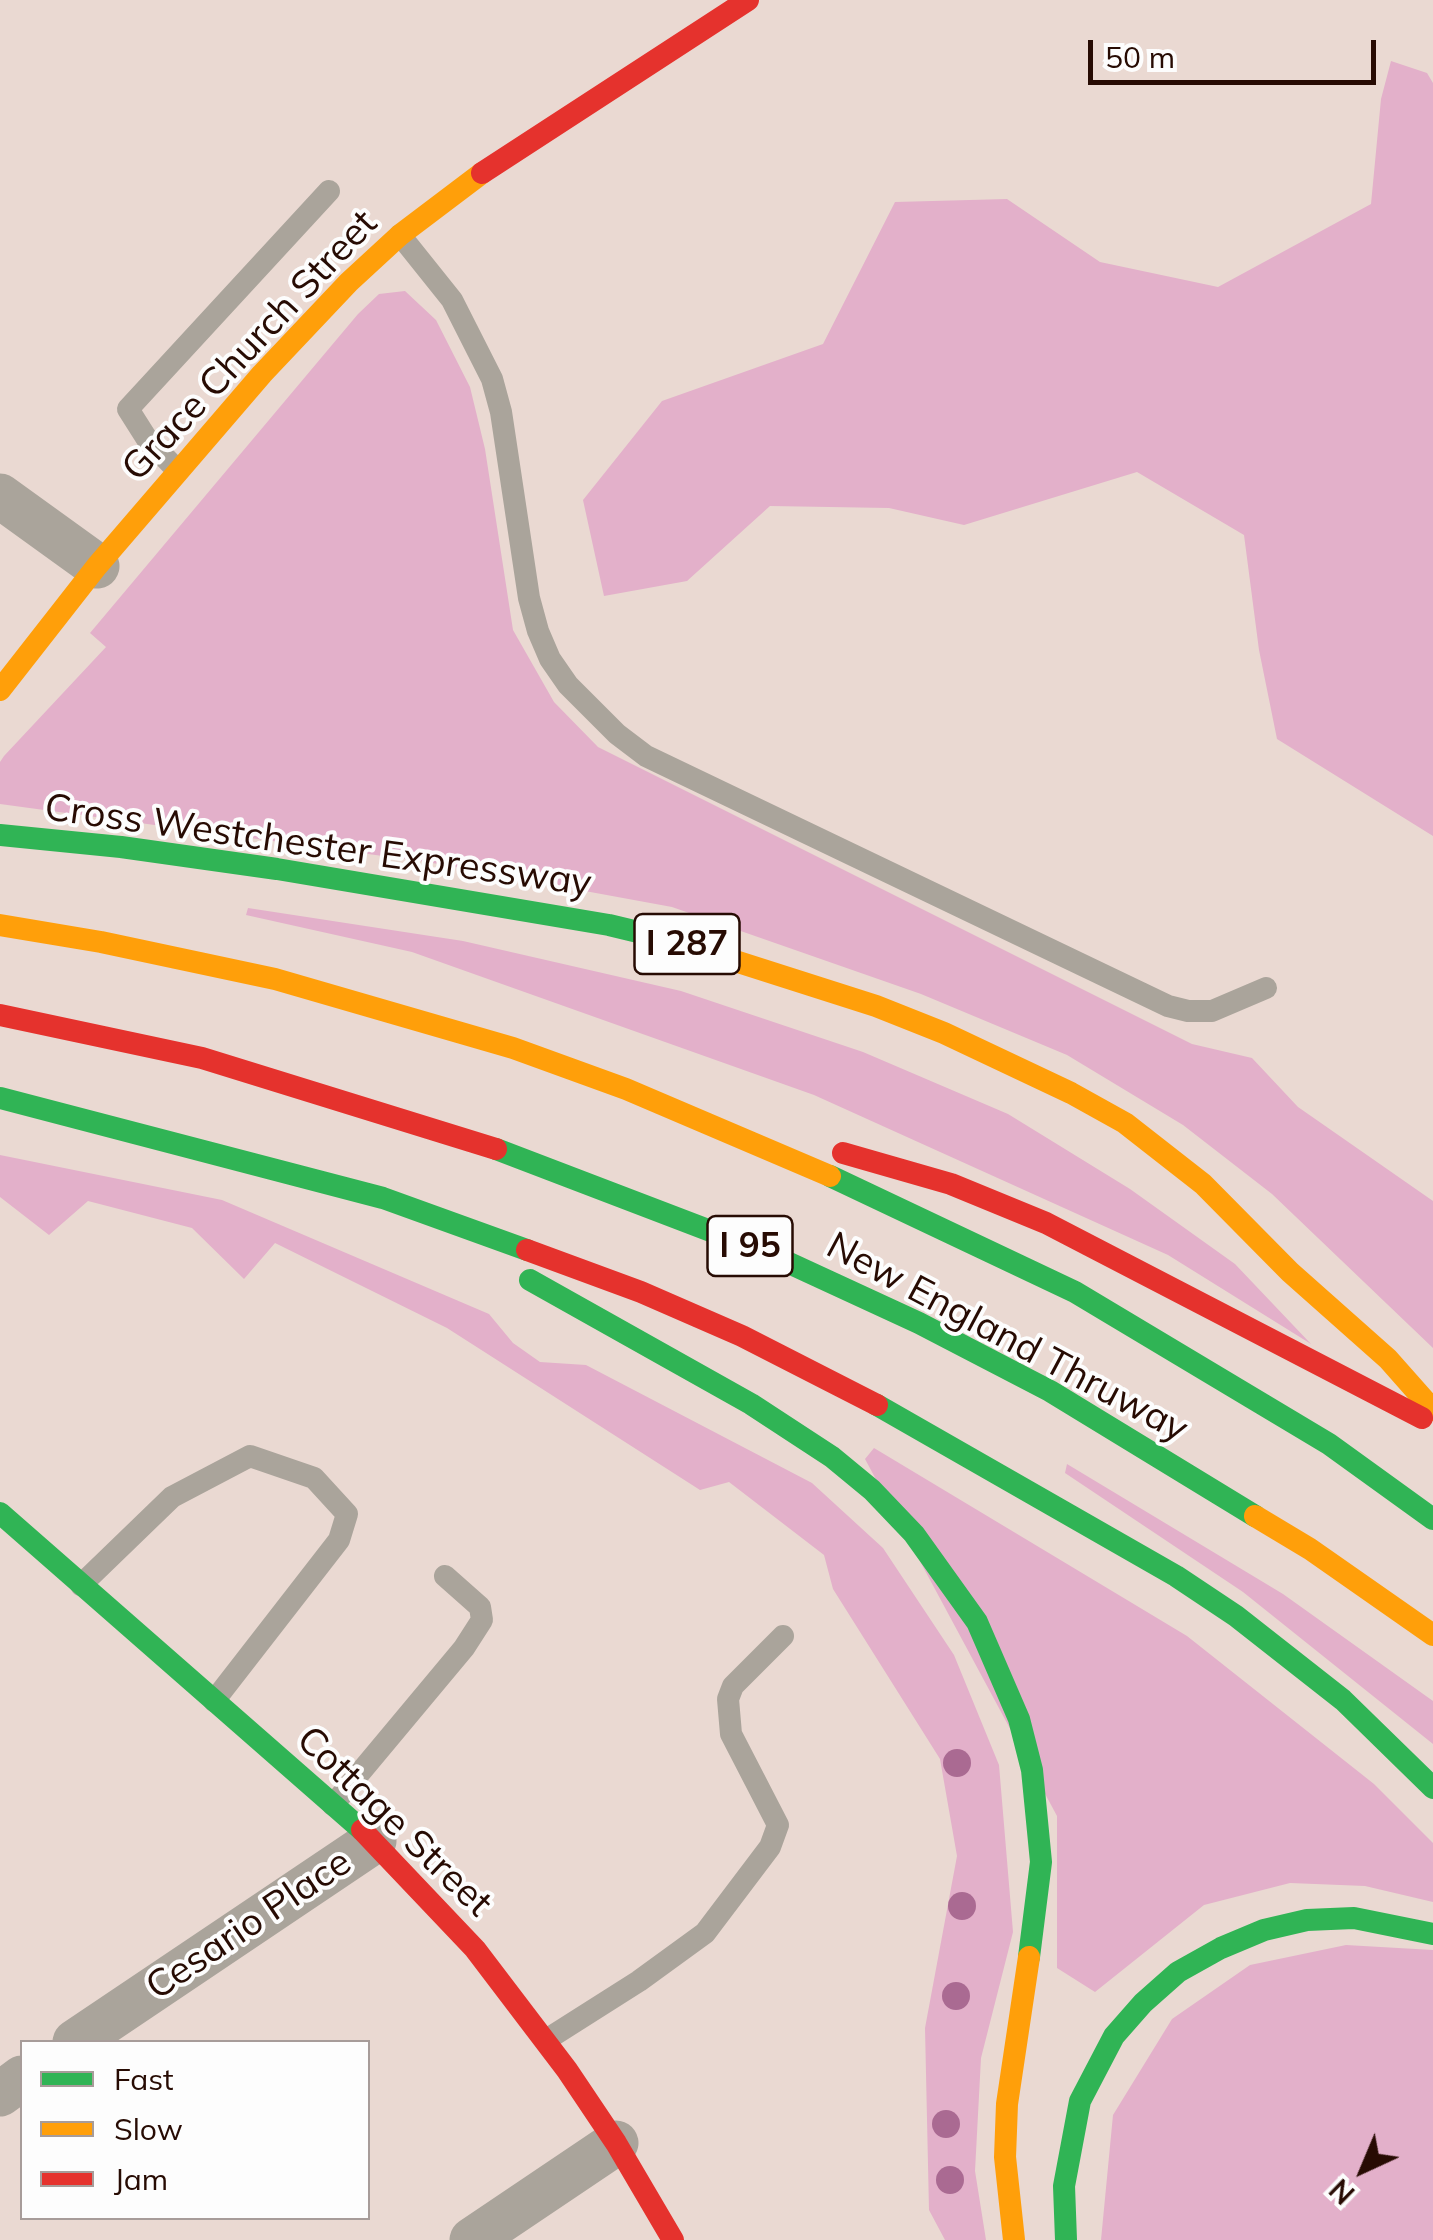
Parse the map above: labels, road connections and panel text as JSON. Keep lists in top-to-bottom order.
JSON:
{
  "streets": {
    "main road": [
      "Grace Church Street",
      "Cross Westchester Expressway",
      "I 287",
      "I 95",
      "New England Thruway",
      "Cottage Street"
    ],
    "street": ["Cesario Place"]
  },
  "crossings": [
    ["Cottage Street", "Cesario Place"]
  ],
  "legend": ["Fast", "Slow", "Jam"],
  "scale_bar": "50 m",
  "north": "bottom left"
}
